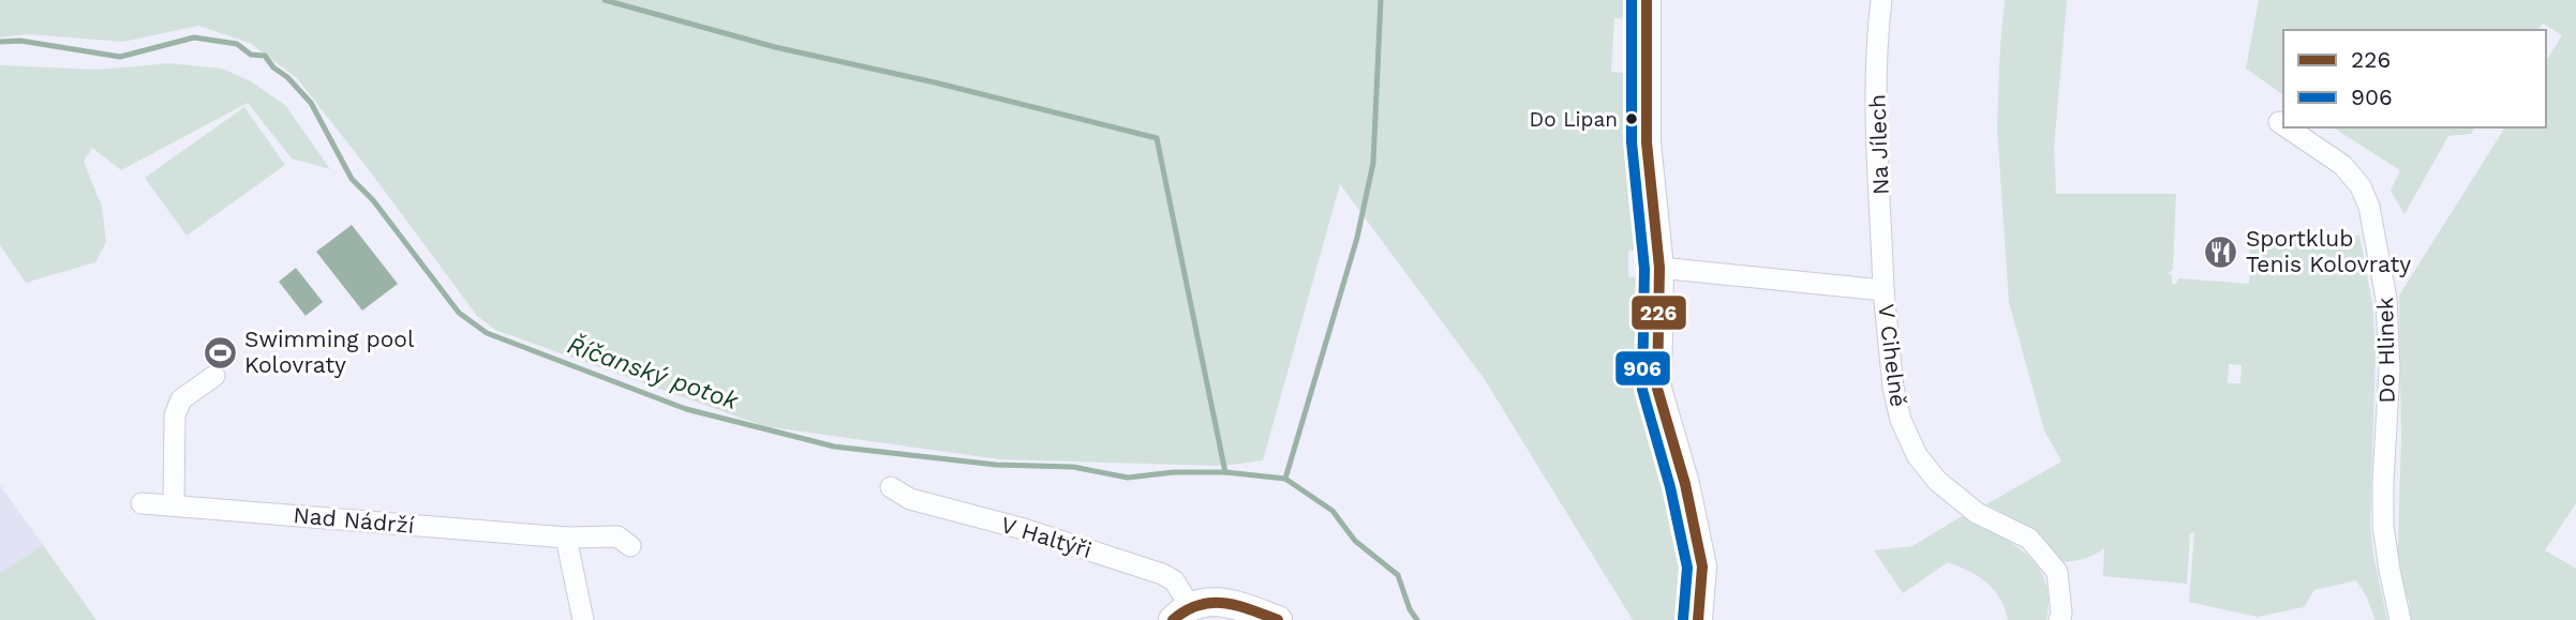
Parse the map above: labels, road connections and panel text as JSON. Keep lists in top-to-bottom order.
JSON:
{
  "streets": {
    "street": [
      "Na Jílech",
      "Do Hlinek",
      "V Cihelně",
      "Nad Nádrží",
      "V Haltýři"
    ]
  },
  "crossings": [
    ["Na Jílech", "V Cihelně"]
  ],
  "water": ["Říčanský potok"],
  "places": {
    "other": ["Do Lipan"],
    "restaurant": ["Sportklub Tenis Kolovraty"],
    "sports": ["Swimming pool Kolovraty"]
  },
  "lines": ["transit line 226", "transit line 906"],
  "legend": ["226", "906"]
}
